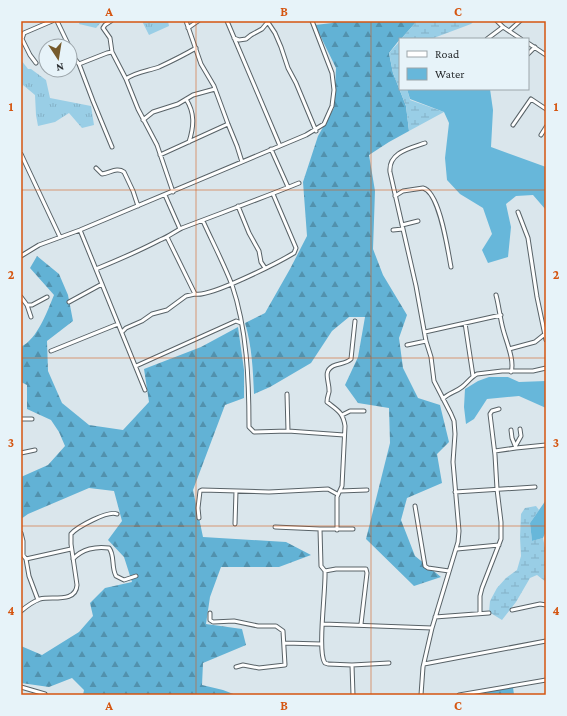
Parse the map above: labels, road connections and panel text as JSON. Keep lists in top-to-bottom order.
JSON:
{
  "legend": ["Road", "Water"],
  "north": "bottom",
  "grid": {
    "columns": ["A", "B", "C"],
    "rows": [
      "1",
      "2",
      "3",
      "4"
    ]
  }
}
